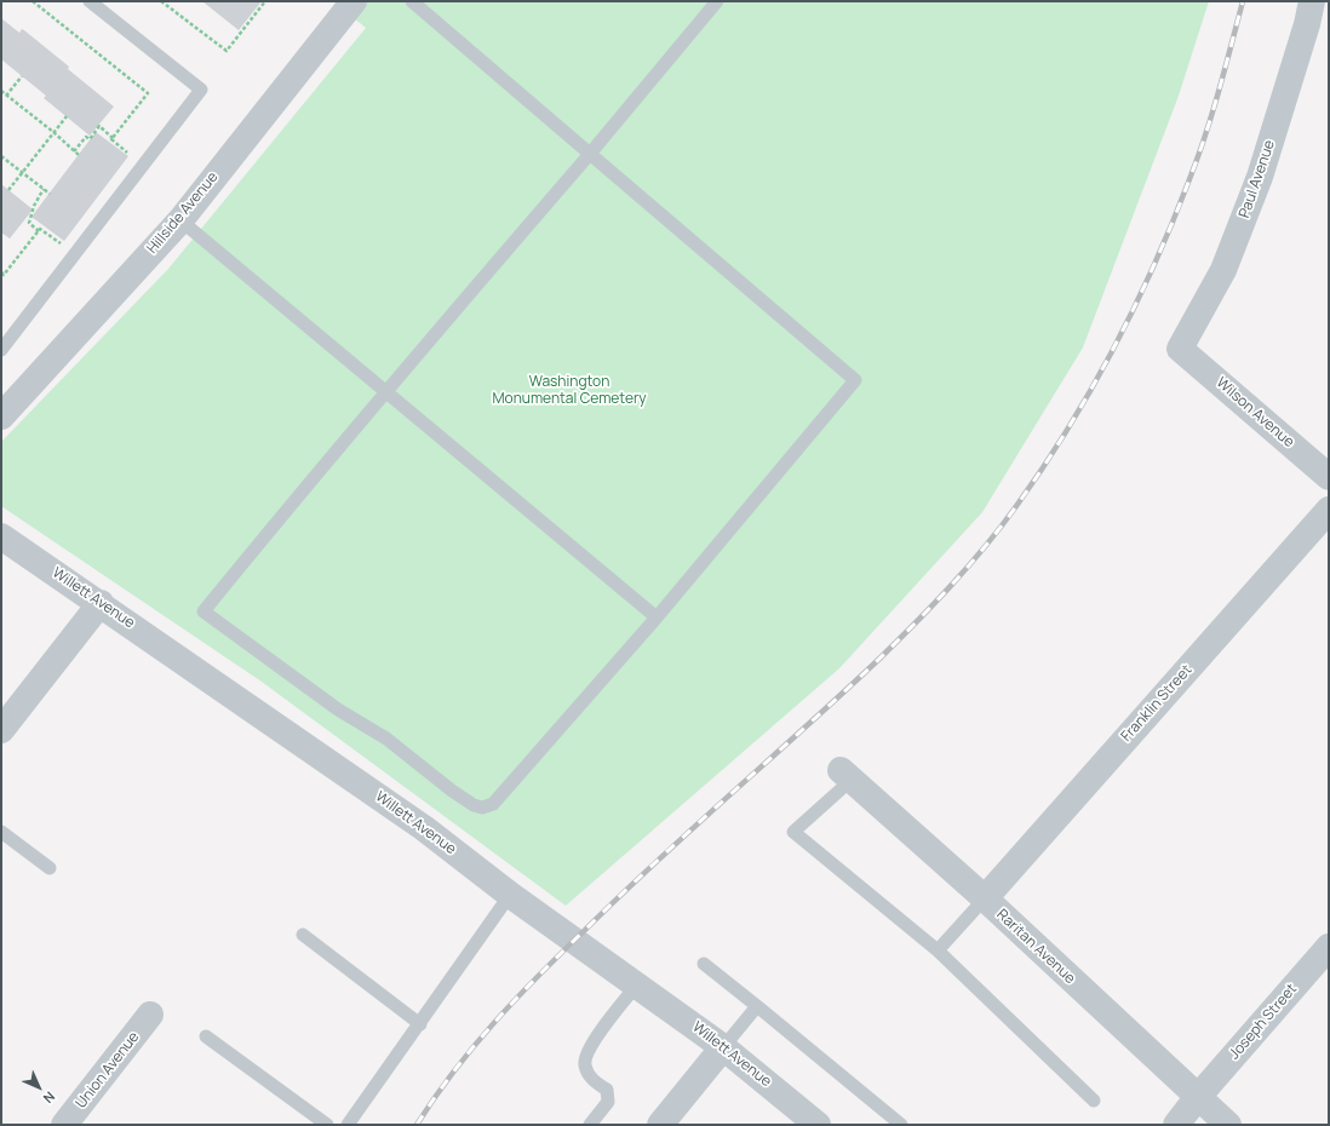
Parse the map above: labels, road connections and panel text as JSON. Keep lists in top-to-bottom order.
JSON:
{
  "streets": {
    "street": [
      "Paul Avenue",
      "Hillside Avenue",
      "Wilson Avenue",
      "Willett Avenue",
      "Franklin Street",
      "Raritan Avenue",
      "Joseph Street",
      "Union Avenue"
    ]
  },
  "crossings": [
    ["Paul Avenue", "Wilson Avenue"],
    ["Franklin Street", "Raritan Avenue"],
    ["Raritan Avenue", "Joseph Street"]
  ],
  "parks": ["Washington Monumental Cemetery"],
  "north": "bottom right"
}
